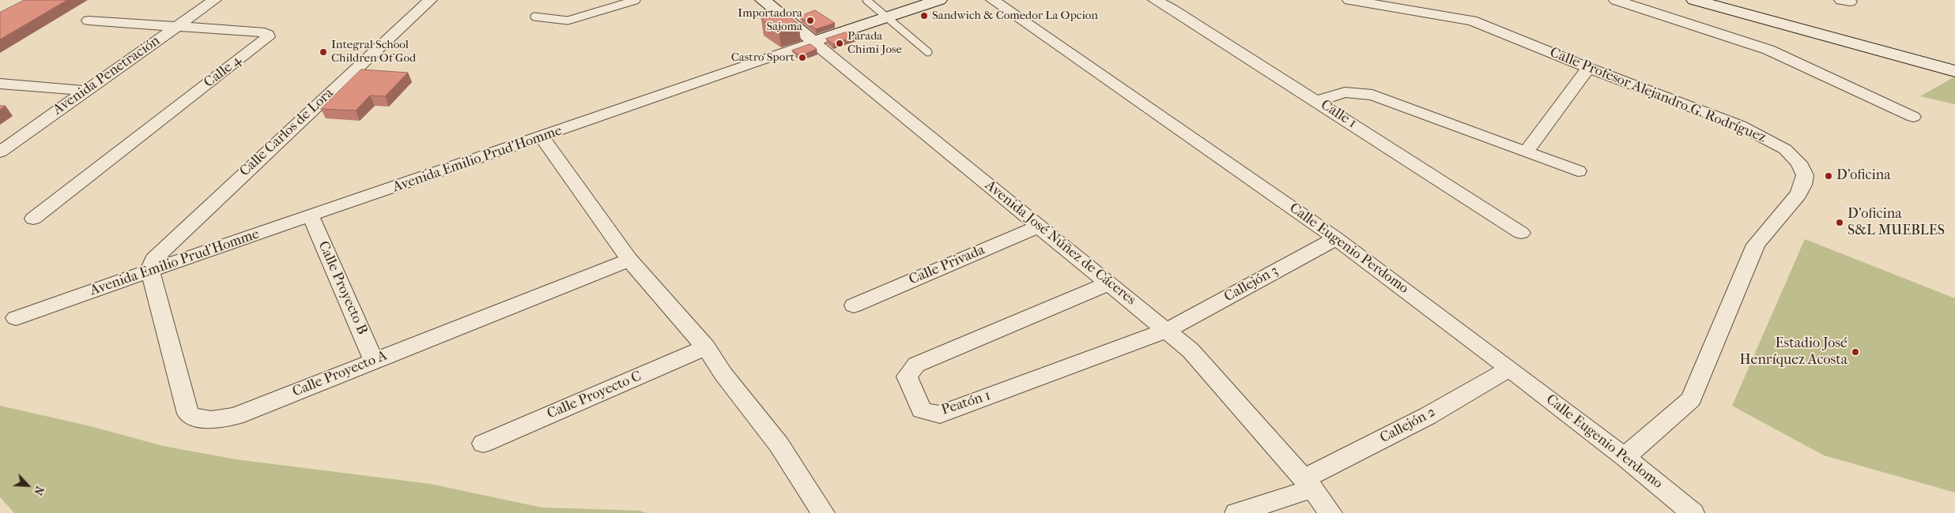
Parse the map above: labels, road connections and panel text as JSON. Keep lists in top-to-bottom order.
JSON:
{
  "streets": {
    "main road": ["Avenida Emilio Prud'Homme", "Avenida José Núñez de Cáceres"],
    "street": [
      "Calle 4",
      "Avenida Penetración",
      "Calle Profesor Alejandro G. Rodríguez",
      "Calle 1",
      "Calle Carlos de Lora",
      "Calle Eugenio Perdomo",
      "Calle Privada",
      "Callejón 3",
      "Calle Proyecto B",
      "Calle Proyecto A",
      "Calle Proyecto C",
      "Peatón 1",
      "Callejón 2"
    ]
  },
  "crossings": [
    ["Calle 4", "Avenida Penetración"],
    ["Calle Profesor Alejandro G. Rodríguez", "Calle Eugenio Perdomo"],
    ["Calle Carlos de Lora", "Avenida Emilio Prud'Homme"],
    ["Calle Carlos de Lora", "Calle Proyecto A"],
    ["Avenida Emilio Prud'Homme", "Avenida José Núñez de Cáceres"],
    ["Avenida Emilio Prud'Homme", "Calle Proyecto B"],
    ["Avenida Emilio Prud'Homme", "Calle Proyecto A"],
    ["Avenida José Núñez de Cáceres", "Calle Privada"],
    ["Avenida José Núñez de Cáceres", "Callejón 3"],
    ["Avenida José Núñez de Cáceres", "Peatón 1"],
    ["Avenida José Núñez de Cáceres", "Callejón 2"],
    ["Calle Eugenio Perdomo", "Callejón 3"],
    ["Calle Eugenio Perdomo", "Callejón 2"],
    ["Callejón 3", "Peatón 1"],
    ["Calle Proyecto B", "Calle Proyecto A"]
  ],
  "places": [
    "Sandwich & Comedor La Opcion",
    "Importadora Sajoma",
    "Parada Chimi Jose",
    "Integral School Children Of God",
    "Castro Sport",
    "D'oficina",
    "D'oficina S&L MUEBLES",
    "Estadio José Henríquez Acosta"
  ],
  "north": "bottom right"
}
